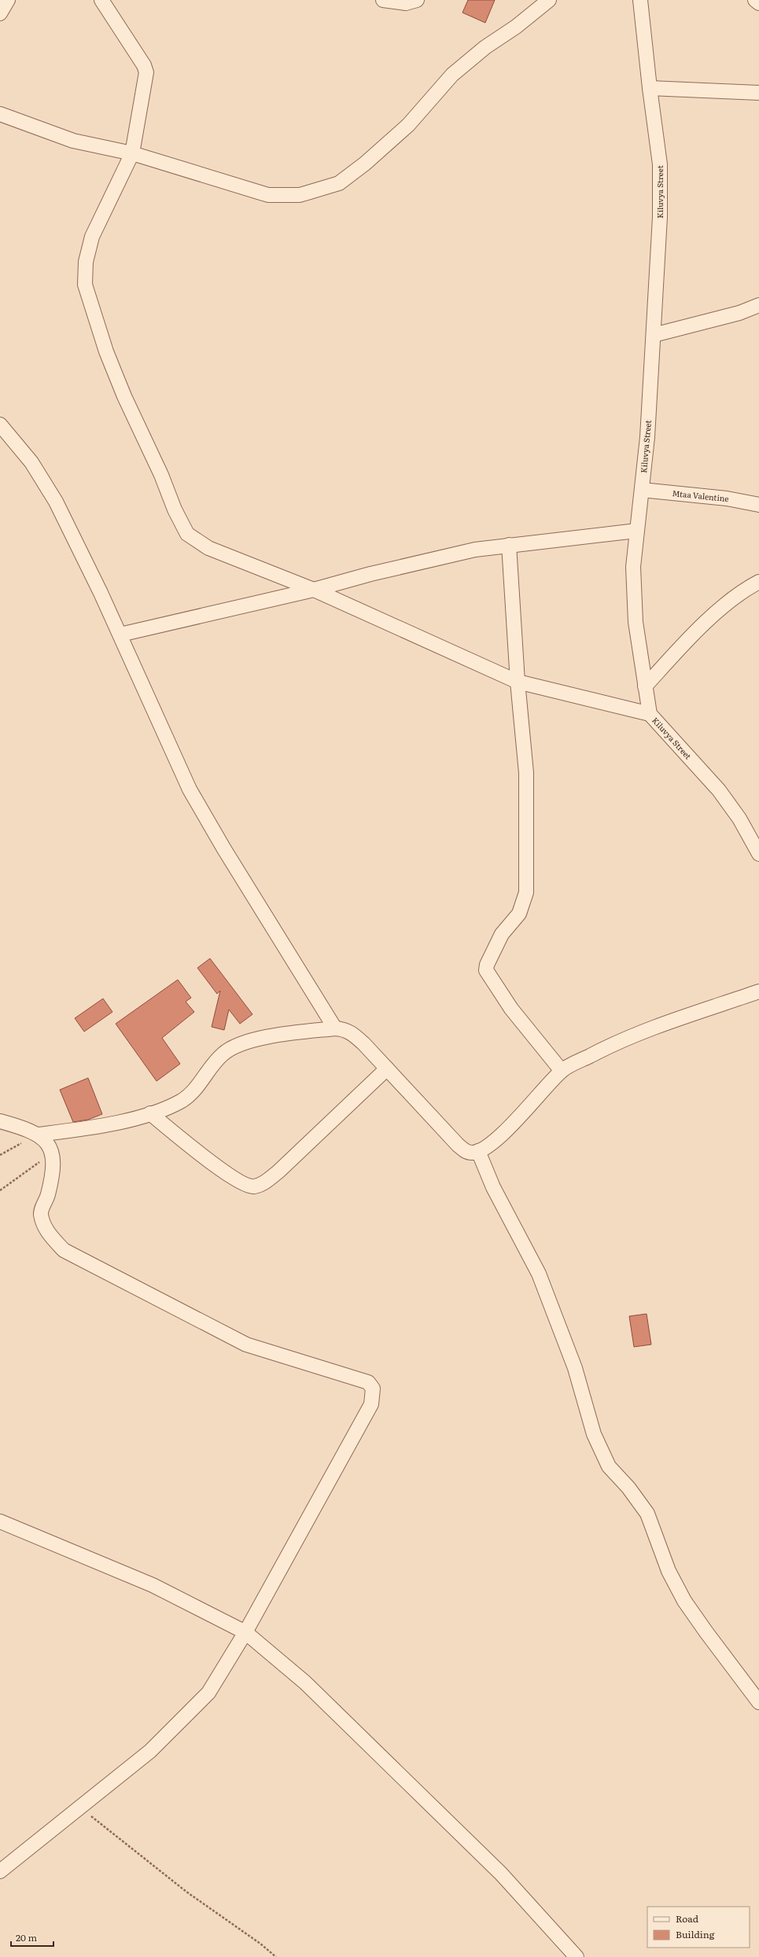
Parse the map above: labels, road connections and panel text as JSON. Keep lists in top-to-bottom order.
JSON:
{
  "streets": {
    "street": ["Kiluvya Street", "Mtaa Valentine"]
  },
  "crossings": [
    ["Kiluvya Street", "Mtaa Valentine"]
  ],
  "legend": ["Road", "Building"],
  "scale_bar": "20 m"
}
